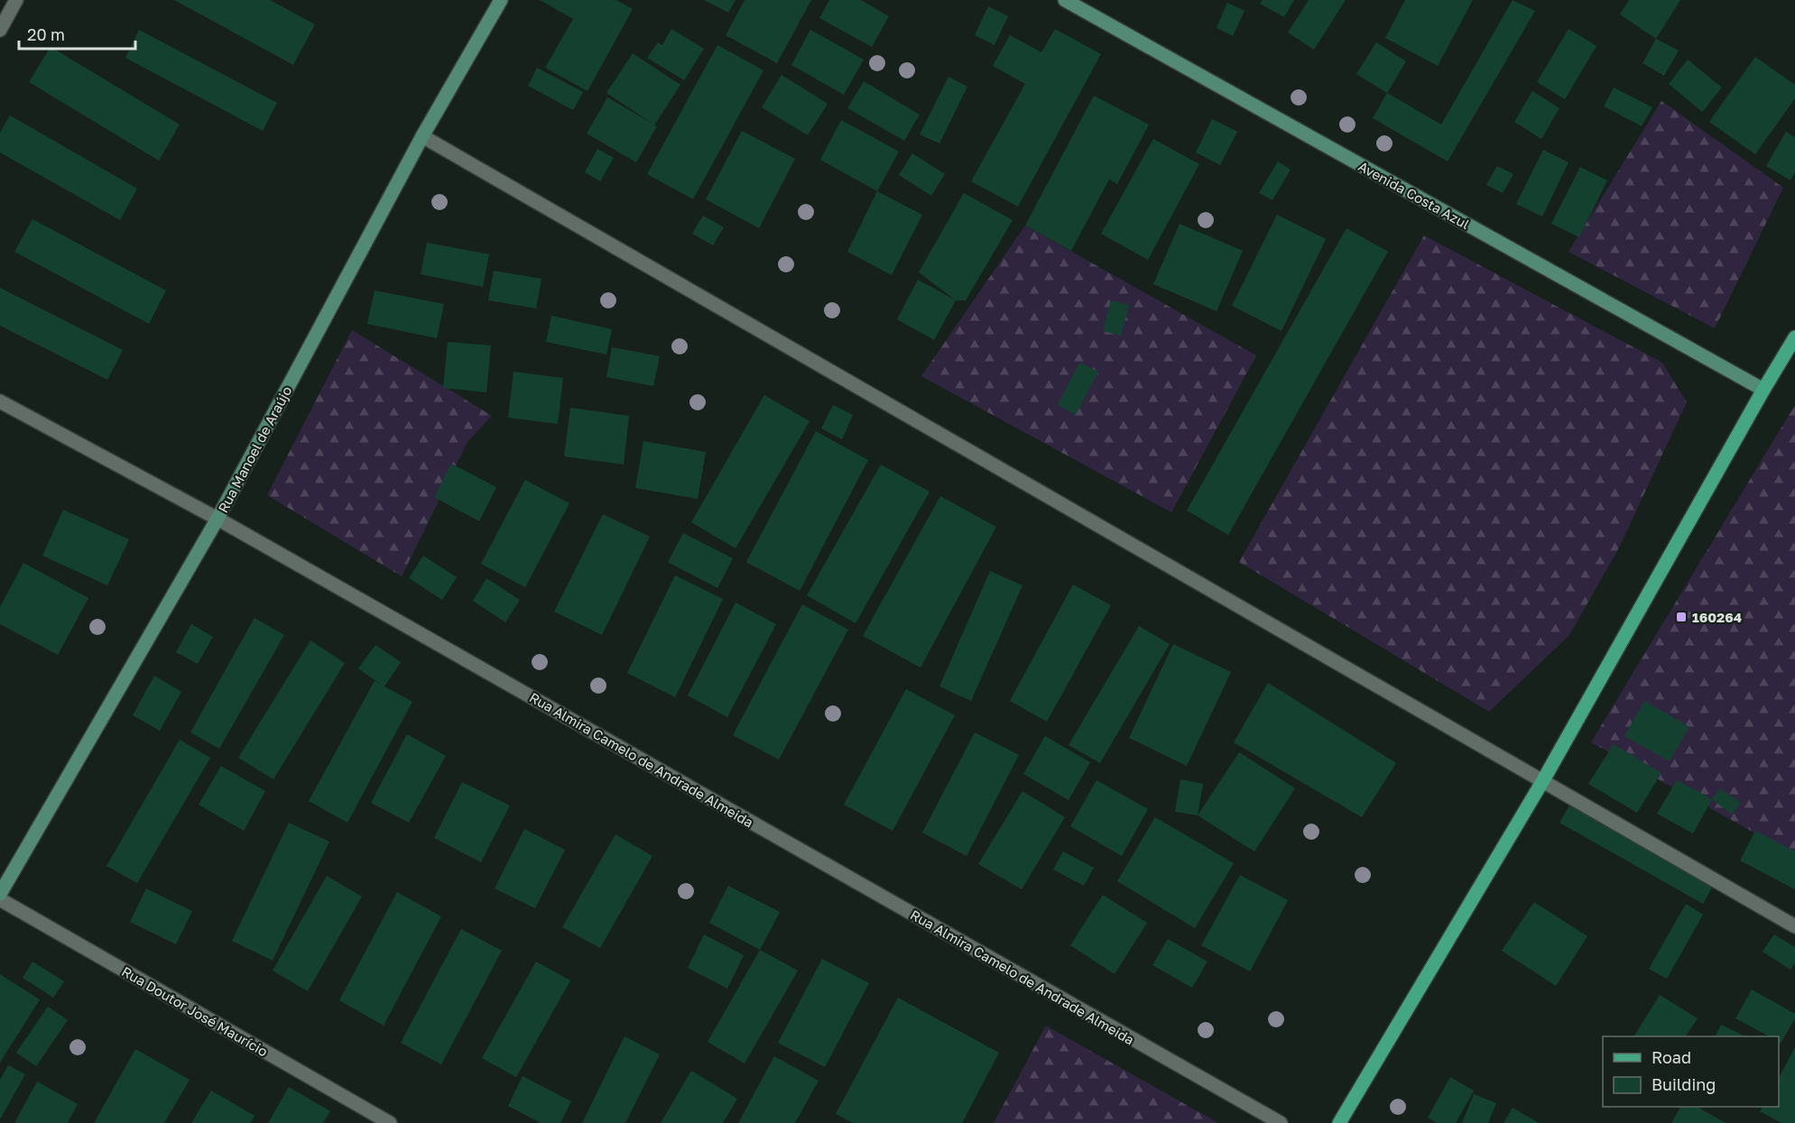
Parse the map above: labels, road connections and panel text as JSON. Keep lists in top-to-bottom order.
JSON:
{
  "streets": {
    "street": [
      "Avenida Costa Azul",
      "Rua Manoel de Araújo",
      "Rua Almira Camelo de Andrade Almeida",
      "Rua Doutor José Maurício"
    ]
  },
  "crossings": [
    ["Rua Manoel de Araújo", "Rua Almira Camelo de Andrade Almeida"]
  ],
  "places": {
    "transit": ["160264"]
  },
  "legend": ["Road", "Building"],
  "scale_bar": "20 m"
}
